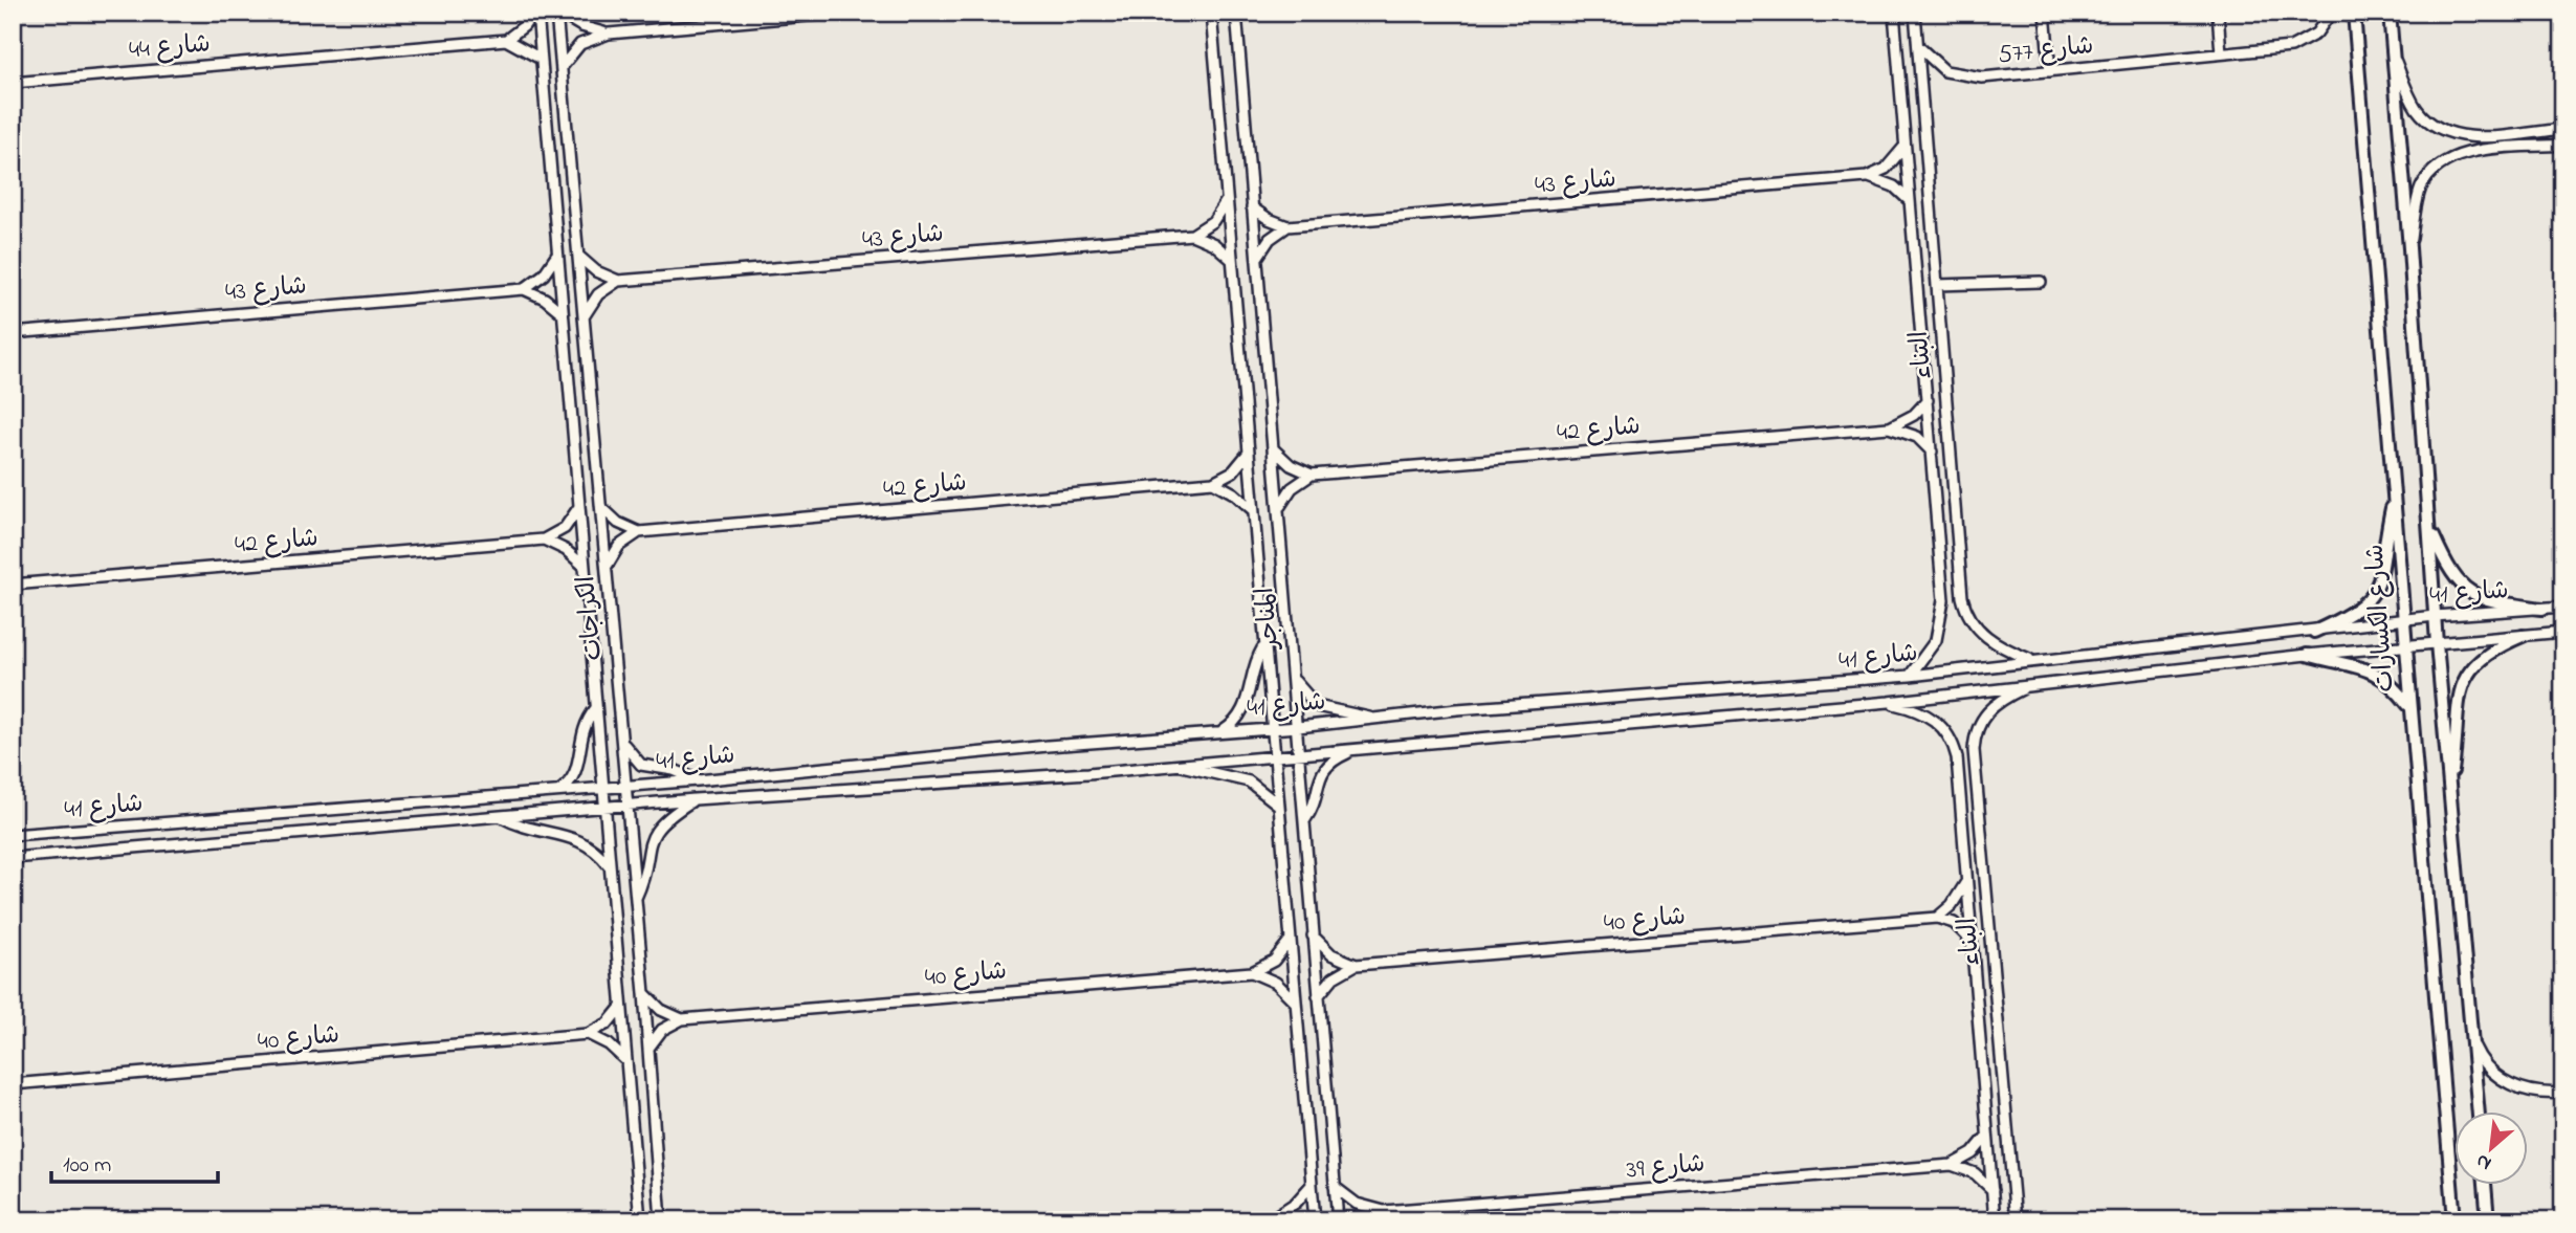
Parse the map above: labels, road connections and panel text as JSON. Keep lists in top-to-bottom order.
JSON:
{
  "streets": {
    "street": [
      "شارع 44",
      "شارع 577",
      "شارع 43",
      "البناء",
      "شارع 42",
      "شارع 41",
      "الكراجات",
      "المناجر",
      "شارع الكسارات",
      "شارع 40",
      "شارع 39"
    ]
  },
  "crossings": [
    ["شارع 577", "البناء"],
    ["شارع 43", "البناء"],
    ["البناء", "شارع 42"],
    ["البناء", "شارع 41"],
    ["شارع 41", "الكراجات"],
    ["شارع 41", "المناجر"],
    ["شارع 41", "شارع الكسارات"],
    ["المناجر", "شارع 39"]
  ],
  "scale_bar": "100 m",
  "north": "bottom left"
}
